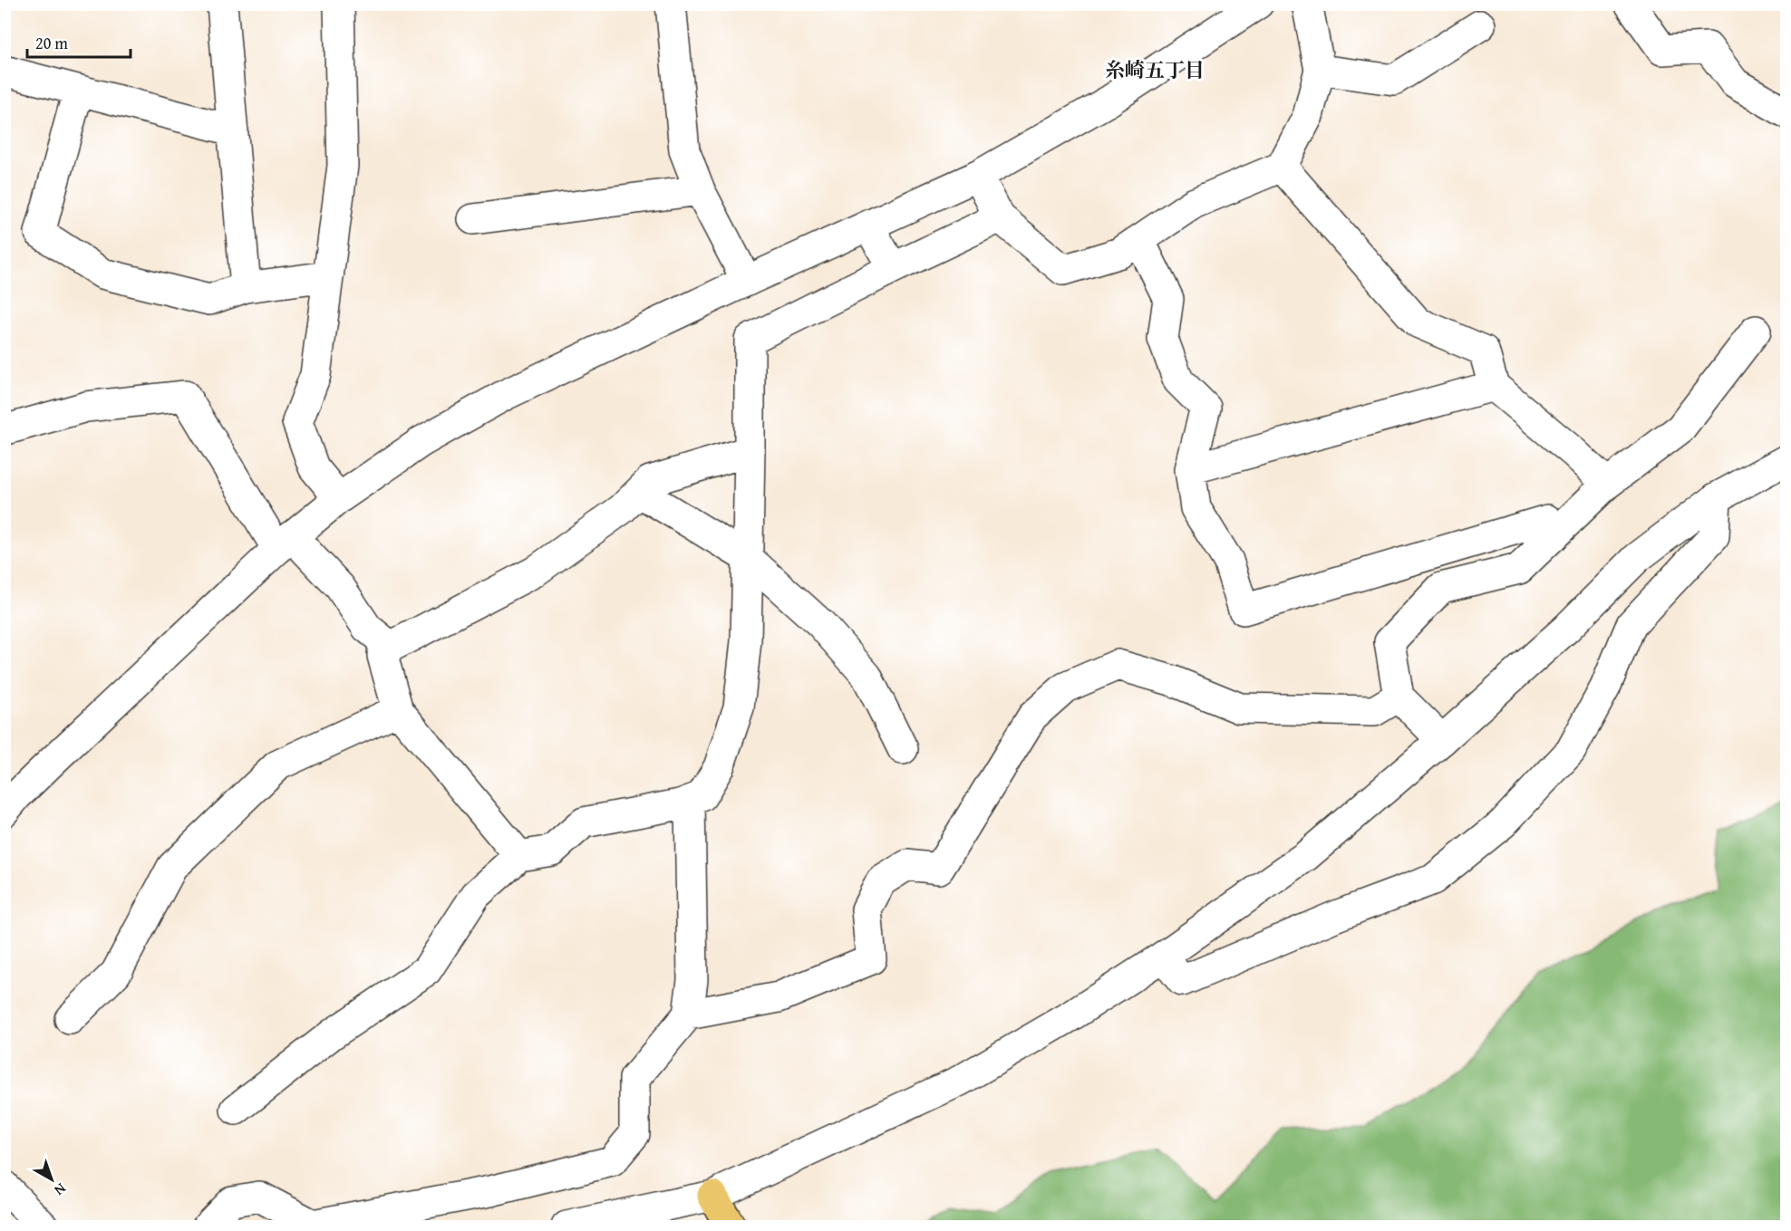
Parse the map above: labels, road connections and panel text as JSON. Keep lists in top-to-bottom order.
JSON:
{
  "districts": ["糸崎五丁目"],
  "scale_bar": "20 m",
  "north": "bottom right"
}
